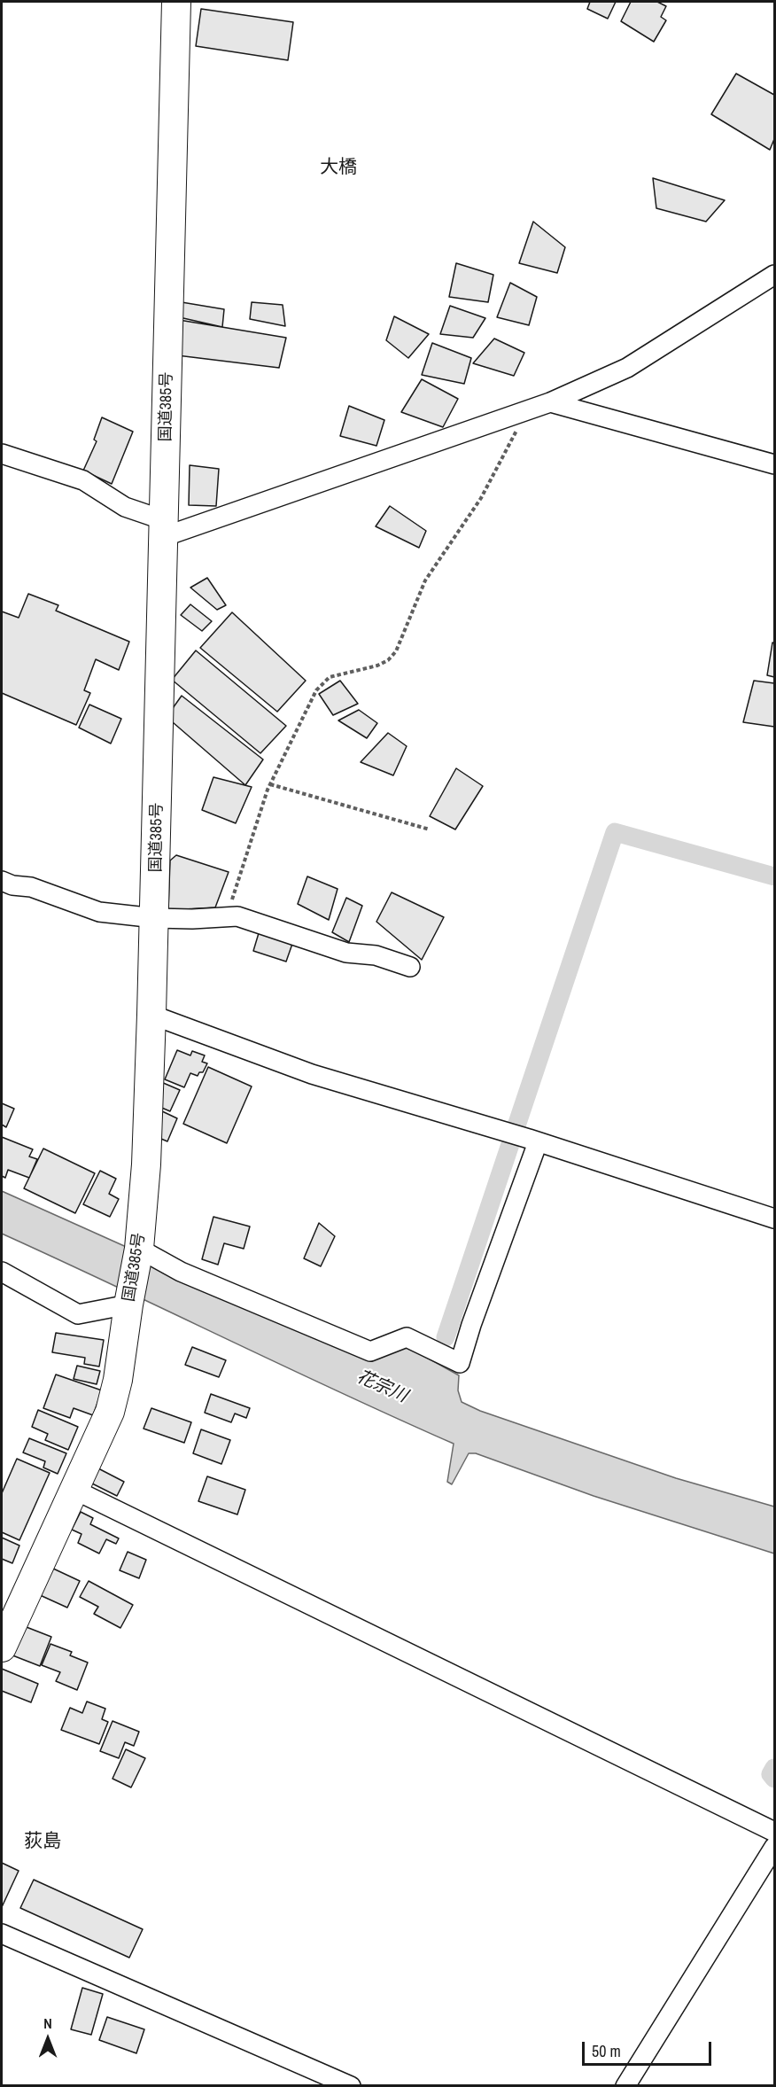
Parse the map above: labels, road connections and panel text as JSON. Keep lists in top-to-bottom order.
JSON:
{
  "streets": {
    "highway": ["国道385号"]
  },
  "districts": ["大橋", "荻島"],
  "water": ["花宗川"],
  "scale_bar": "50 m",
  "north": "top"
}
